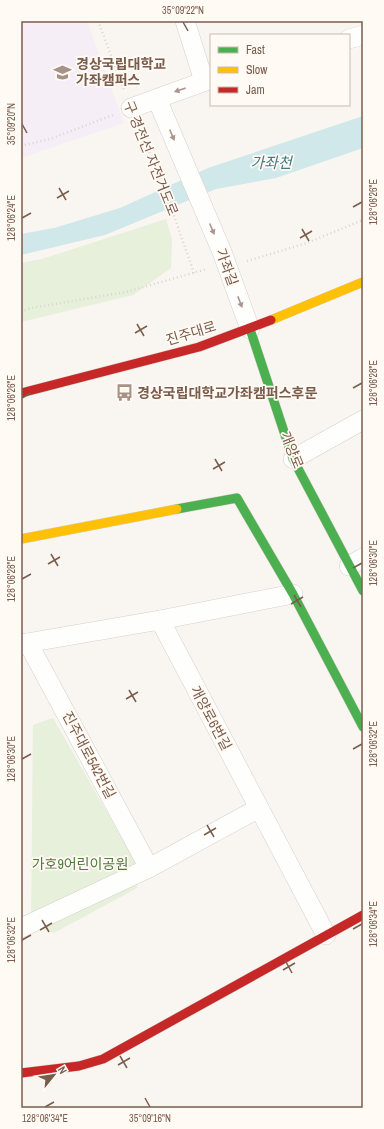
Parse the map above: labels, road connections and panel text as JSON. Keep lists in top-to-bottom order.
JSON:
{
  "streets": {
    "street": [
      "가좌길",
      "진주대로",
      "개양로",
      "개양로6번길",
      "진주대로542번길"
    ],
    "path": ["구 경전선 자전거도로"]
  },
  "crossings": [
    ["가좌길", "진주대로"],
    ["가좌길", "개양로"],
    ["진주대로", "개양로"]
  ],
  "one_way": ["가좌길"],
  "water": ["가좌천"],
  "parks": ["가호9어린이공원"],
  "places": {
    "school or university": ["경상국립대학교 가좌캠퍼스"],
    "bus stop": ["경상국립대학교가좌캠퍼스후문"]
  },
  "legend": ["Fast", "Slow", "Jam"],
  "north": "top right",
  "coordinates": [
    "35°09'22\"N",
    "35°09'20\"N",
    "128°06'26\"E",
    "128°06'24\"E",
    "128°06'28\"E",
    "128°06'30\"E",
    "128°06'32\"E",
    "128°06'34\"E",
    "35°09'16\"N"
  ]
}
